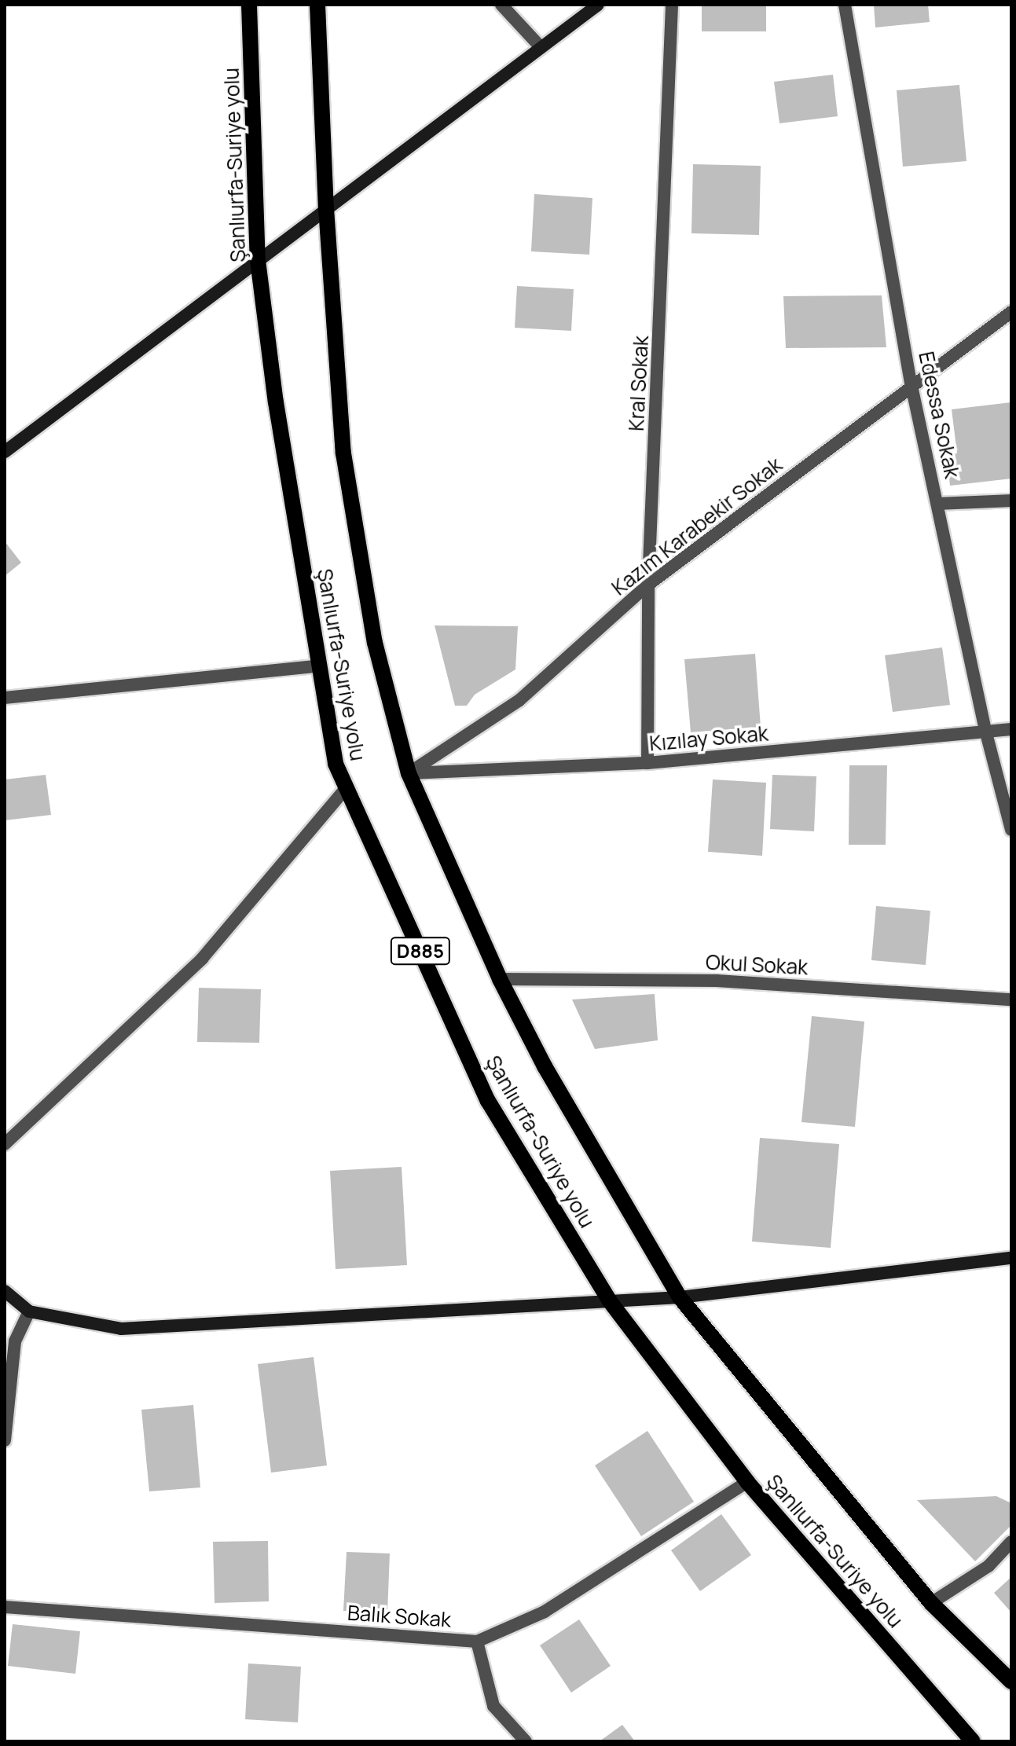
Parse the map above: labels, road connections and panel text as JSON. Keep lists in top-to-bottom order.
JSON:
{
  "streets": {
    "main road": ["Şanlıurfa-Suriye yolu", "D885"],
    "street": [
      "Kral Sokak",
      "Edessa Sokak",
      "Kazım Karabekir Sokak",
      "Kızılay Sokak",
      "Okul Sokak",
      "Balık Sokak"
    ]
  },
  "crossings": [
    ["Şanlıurfa-Suriye yolu", "Kazım Karabekir Sokak"],
    ["Şanlıurfa-Suriye yolu", "Kızılay Sokak"],
    ["Şanlıurfa-Suriye yolu", "Okul Sokak"],
    ["Şanlıurfa-Suriye yolu", "Balık Sokak"],
    ["Kral Sokak", "Kazım Karabekir Sokak"],
    ["Kral Sokak", "Kızılay Sokak"],
    ["Edessa Sokak", "Kazım Karabekir Sokak"],
    ["Edessa Sokak", "Kızılay Sokak"],
    ["Kazım Karabekir Sokak", "Kızılay Sokak"]
  ]
}
